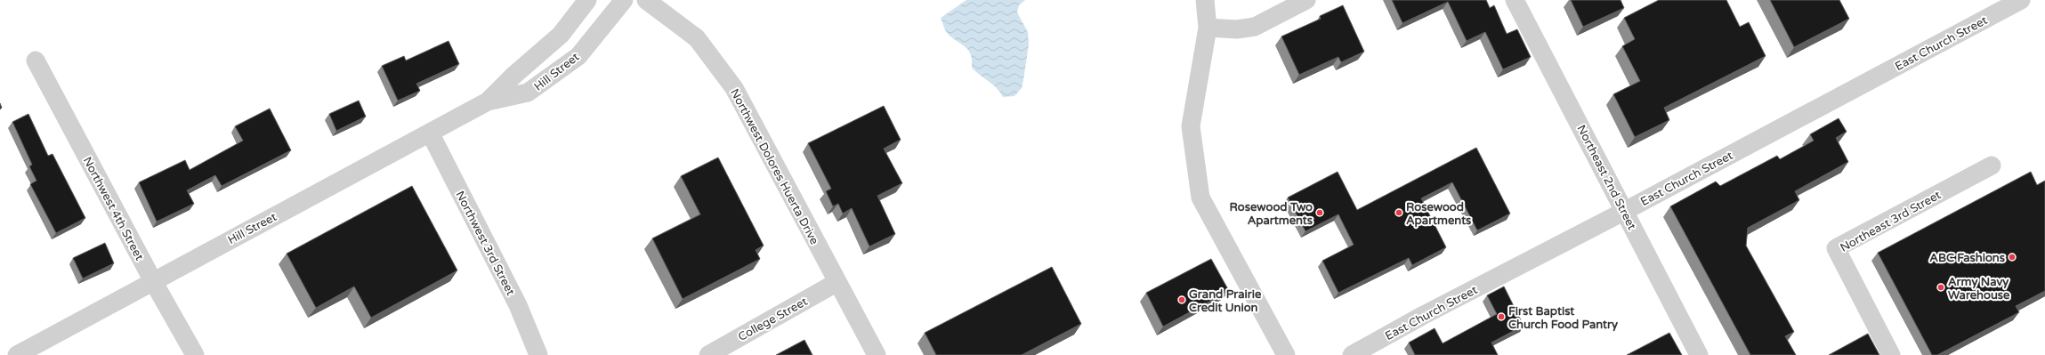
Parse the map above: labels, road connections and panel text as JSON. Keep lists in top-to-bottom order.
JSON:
{
  "streets": {
    "street": [
      "East Church Street",
      "Hill Street",
      "Northwest Dolores Huerta Drive",
      "Northeast 2nd Street",
      "Northwest 4th Street",
      "Northeast 3rd Street",
      "Northwest 3rd Street",
      "College Street"
    ]
  },
  "crossings": [
    ["East Church Street", "Northeast 2nd Street"],
    ["Hill Street", "Northwest 4th Street"],
    ["Hill Street", "Northwest 3rd Street"],
    ["Northwest Dolores Huerta Drive", "College Street"]
  ],
  "places": [
    "Rosewood Two Apartments",
    "Rosewood Apartments",
    "ABC Fashions",
    "Army Navy Warehouse",
    "Grand Prairie Credit Union",
    "First Baptist Church Food Pantry"
  ]
}
